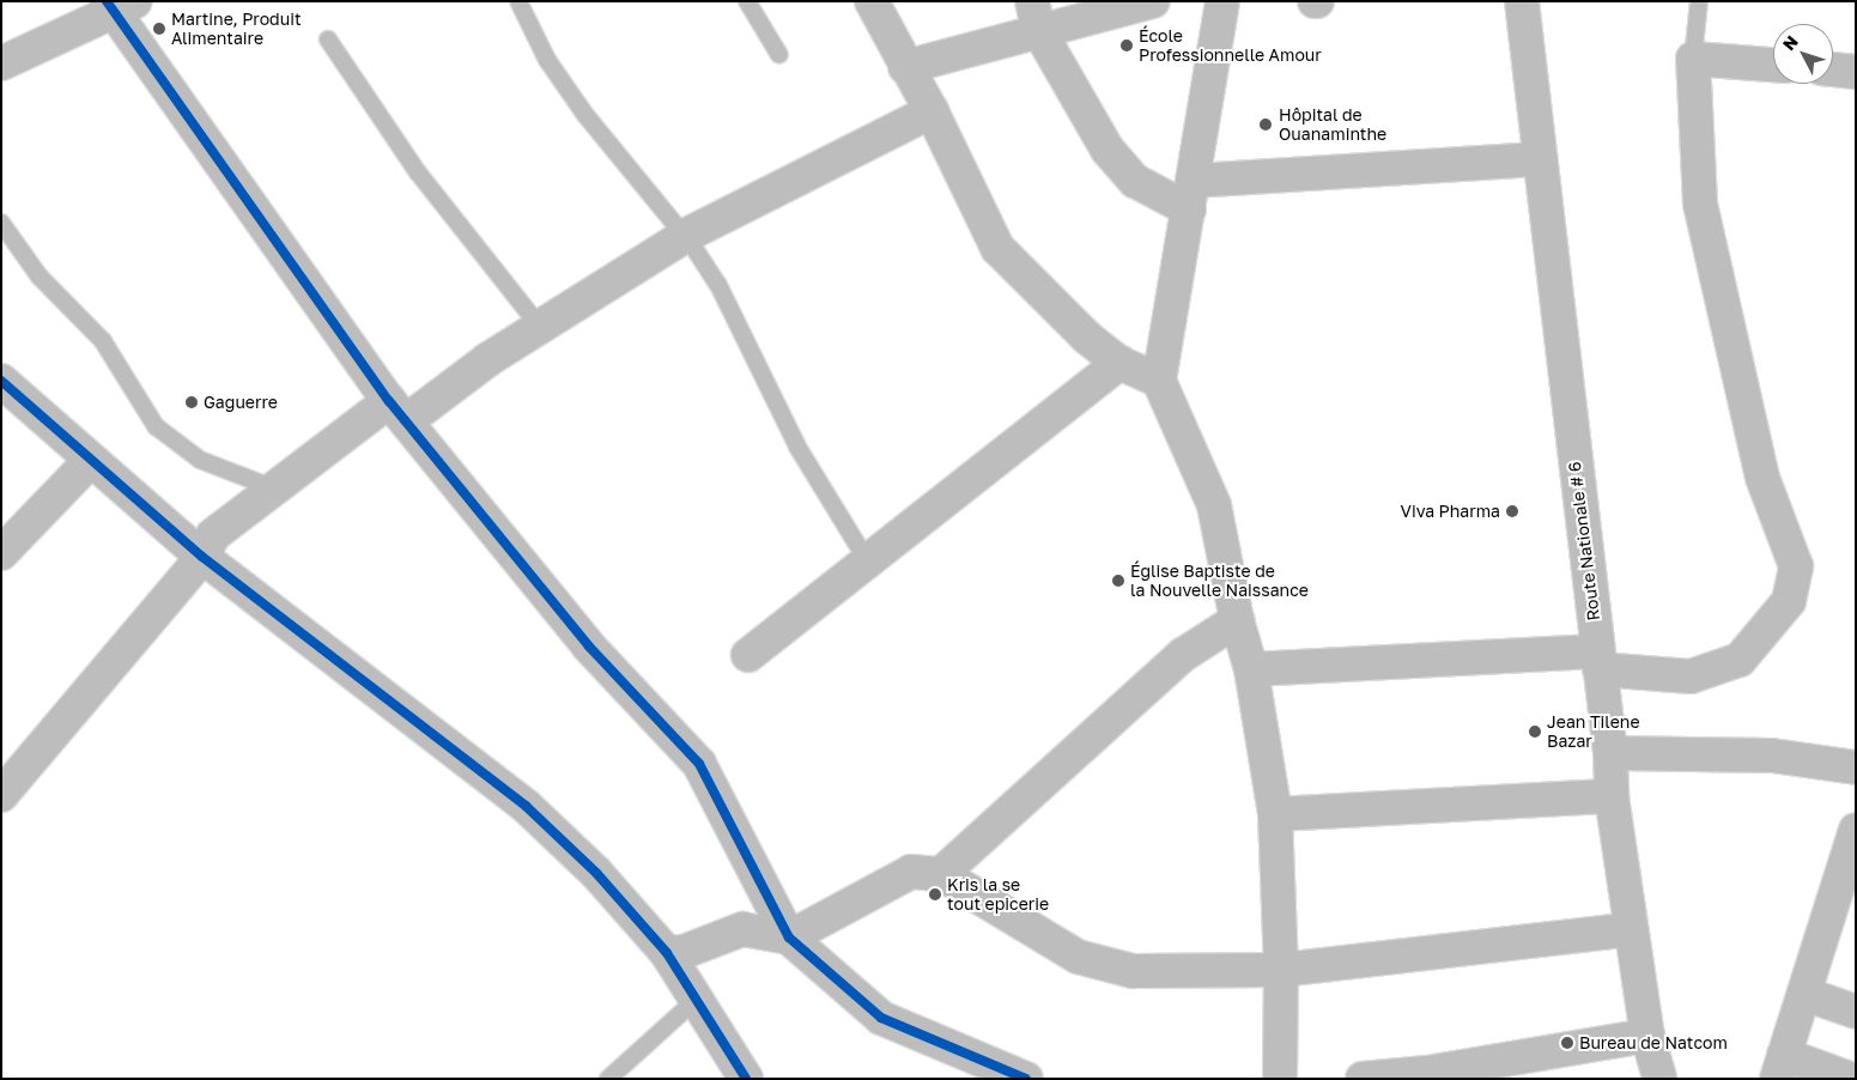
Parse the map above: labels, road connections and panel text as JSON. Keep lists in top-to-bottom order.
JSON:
{
  "streets": {
    "street": ["Route Nationale # 6"]
  },
  "places": [
    "Martine, Produit Alimentaire",
    "École Professionnelle Amour",
    "Hôpital de Ouanaminthe",
    "Gaguerre",
    "Viva Pharma",
    "Église Baptiste de la Nouvelle Naissance",
    "Jean Tilene Bazar",
    "Kris la se tout epicerie",
    "Bureau de Natcom"
  ],
  "north": "top left"
}
